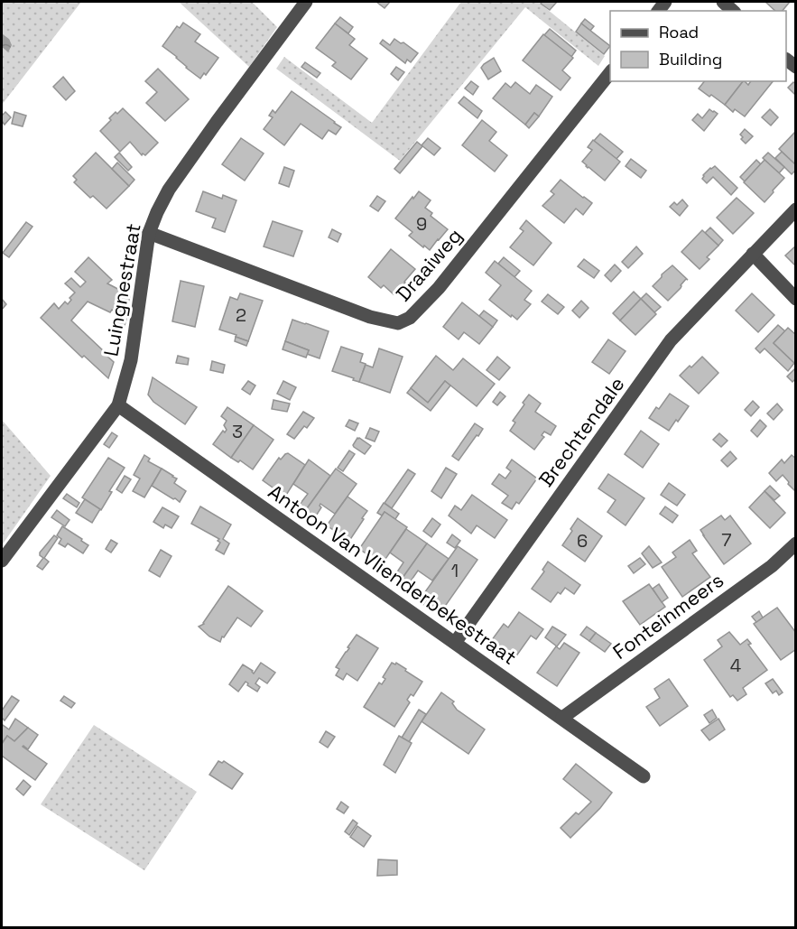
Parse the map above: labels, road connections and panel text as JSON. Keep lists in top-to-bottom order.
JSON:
{
  "streets": {
    "street": [
      "Draaiweg",
      "Luingnestraat",
      "Brechtendale",
      "Antoon Van Vlienderbekestraat",
      "Fonteinmeers"
    ]
  },
  "crossings": [
    ["Draaiweg", "Luingnestraat"],
    ["Luingnestraat", "Antoon Van Vlienderbekestraat"],
    ["Brechtendale", "Antoon Van Vlienderbekestraat"],
    ["Antoon Van Vlienderbekestraat", "Fonteinmeers"]
  ],
  "house_numbers": [
    "9",
    "2",
    "3",
    "7",
    "6",
    "1",
    "4"
  ],
  "legend": ["Road", "Building"]
}
